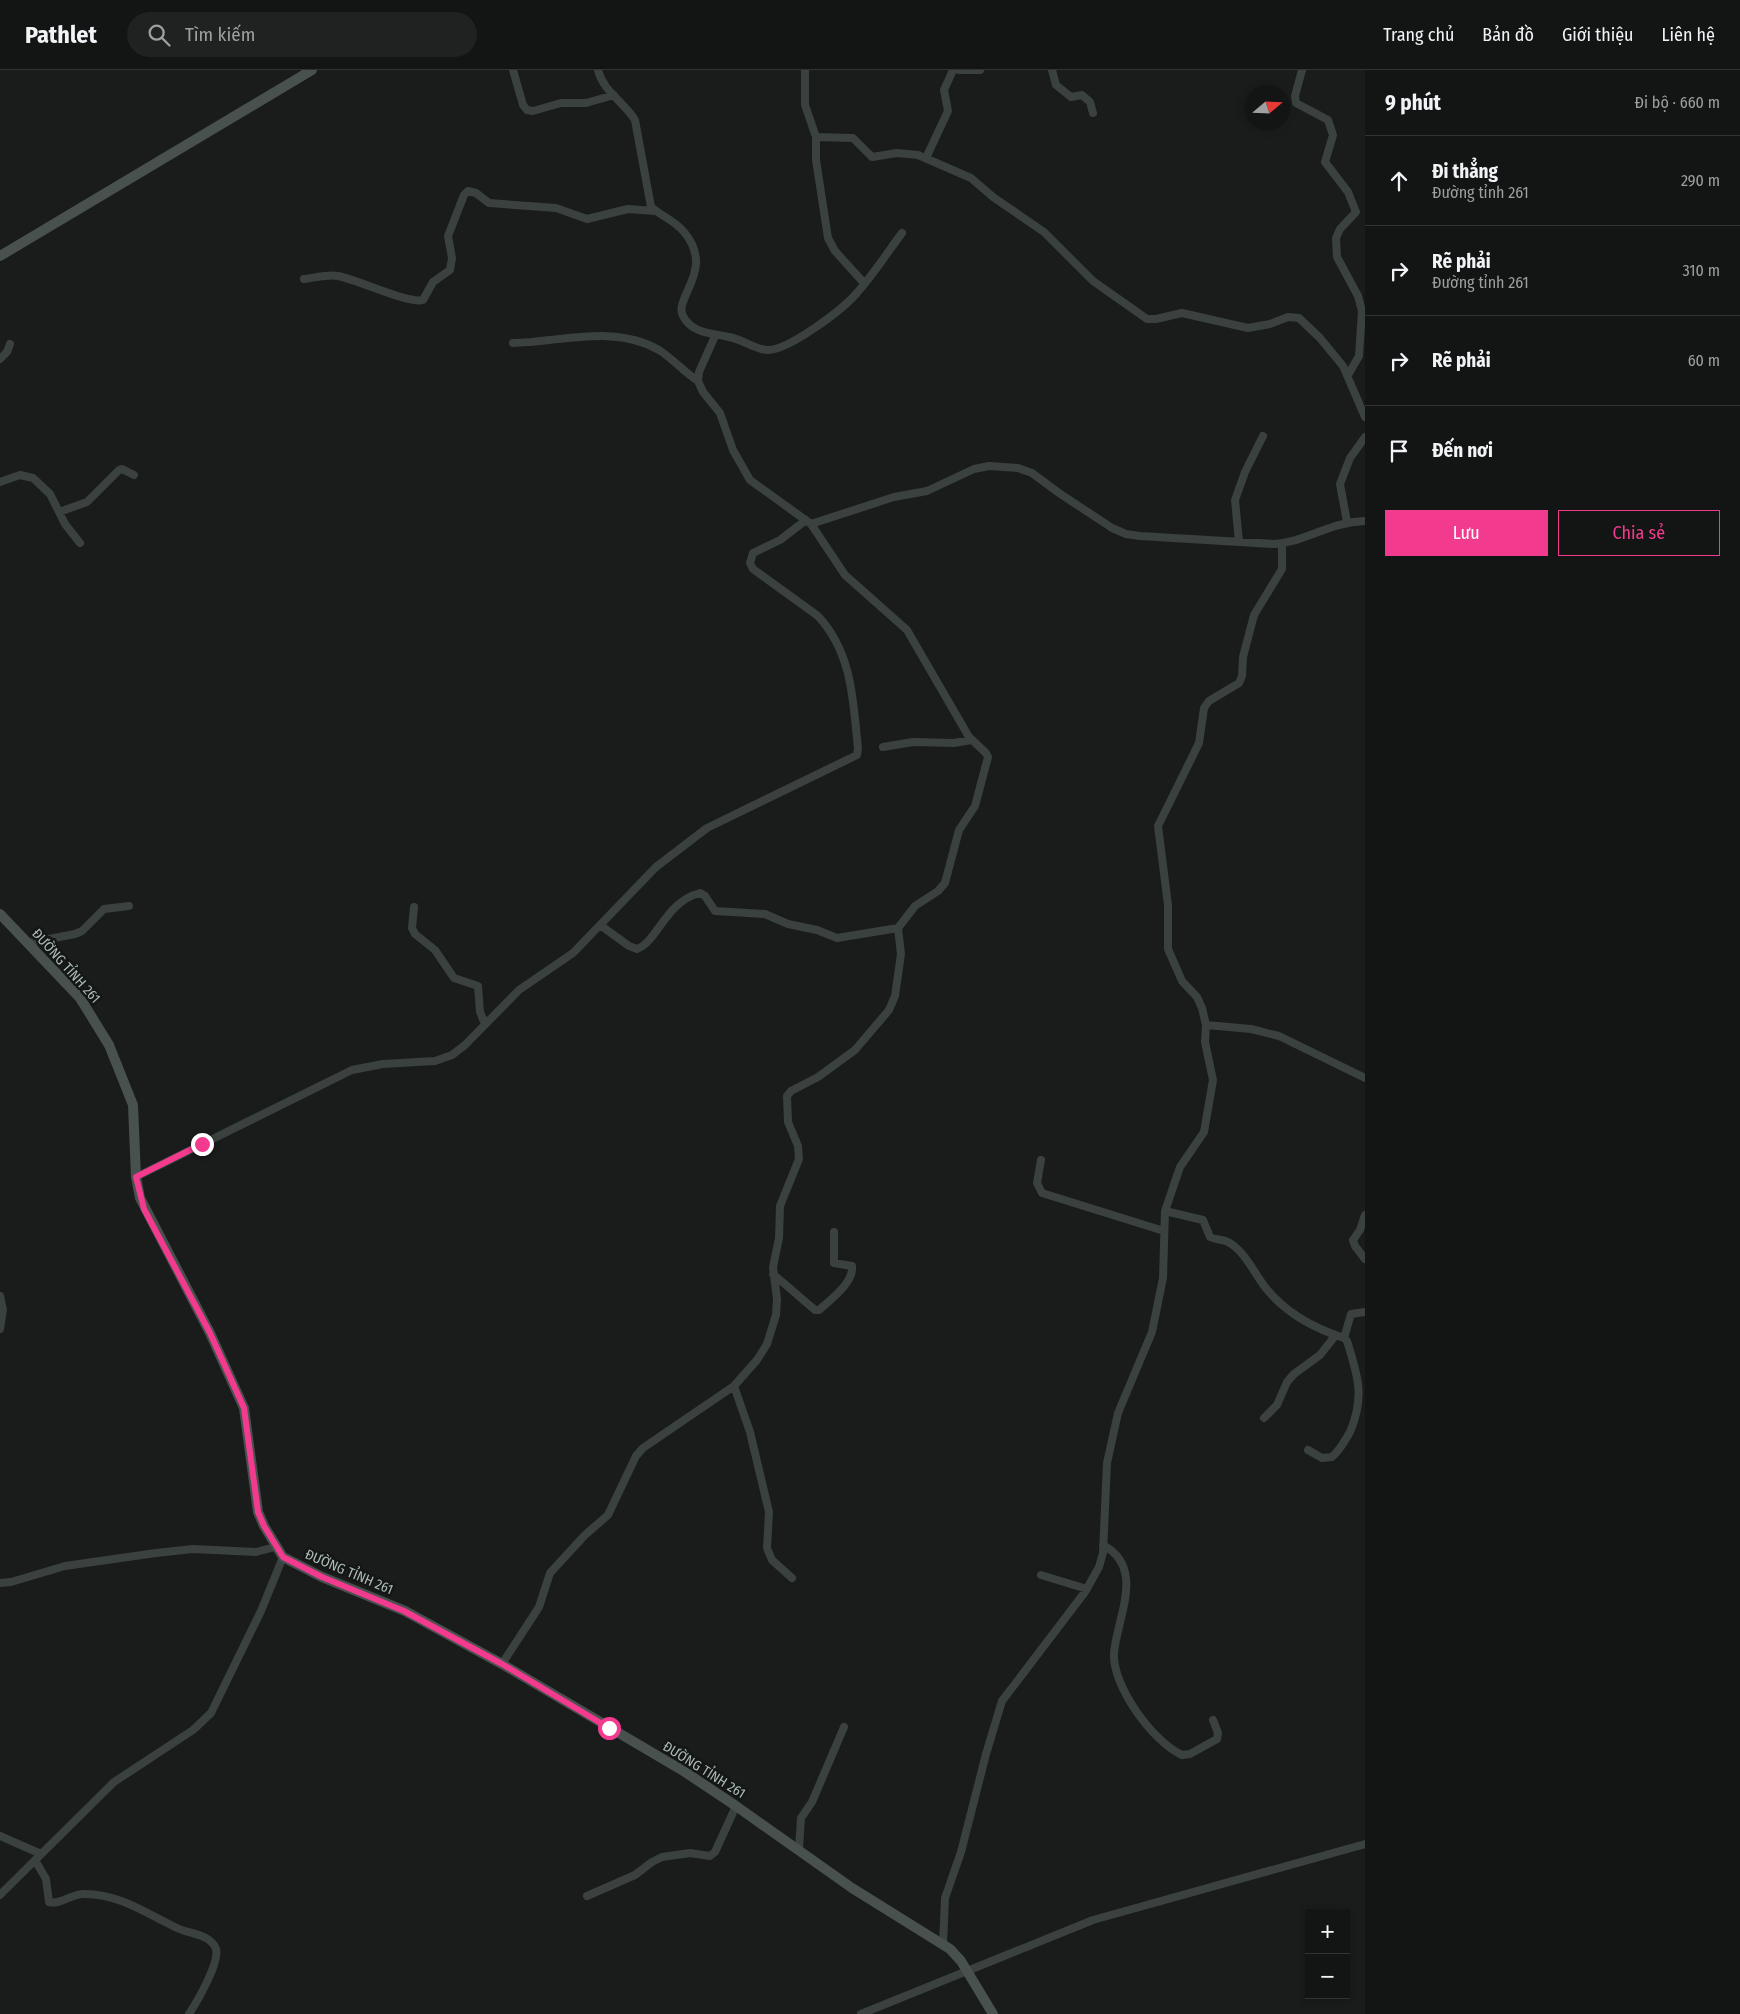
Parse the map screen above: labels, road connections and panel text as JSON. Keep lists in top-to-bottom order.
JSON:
{
  "streets": {
    "main road": ["ĐƯỜNG TỈNH 261"]
  },
  "north": "right",
  "page": {
    "header": "Pathlet",
    "search": "Tìm kiếm",
    "nav": [
      "Trang chủ",
      "Bản đồ",
      "Giới thiệu",
      "Liên hệ"
    ],
    "heading": ["9 phút", "Đi bộ · 660 m"],
    "list": [
      ["Đi thẳng", "Đường tỉnh 261", "290 m"],
      ["Rẽ phải", "Đường tỉnh 261", "310 m"],
      ["Rẽ phải", "60 m"],
      "Đến nơi"
    ],
    "buttons": ["Lưu", "Chia sẻ"],
    "map_buttons": ["+", "−"]
  }
}
